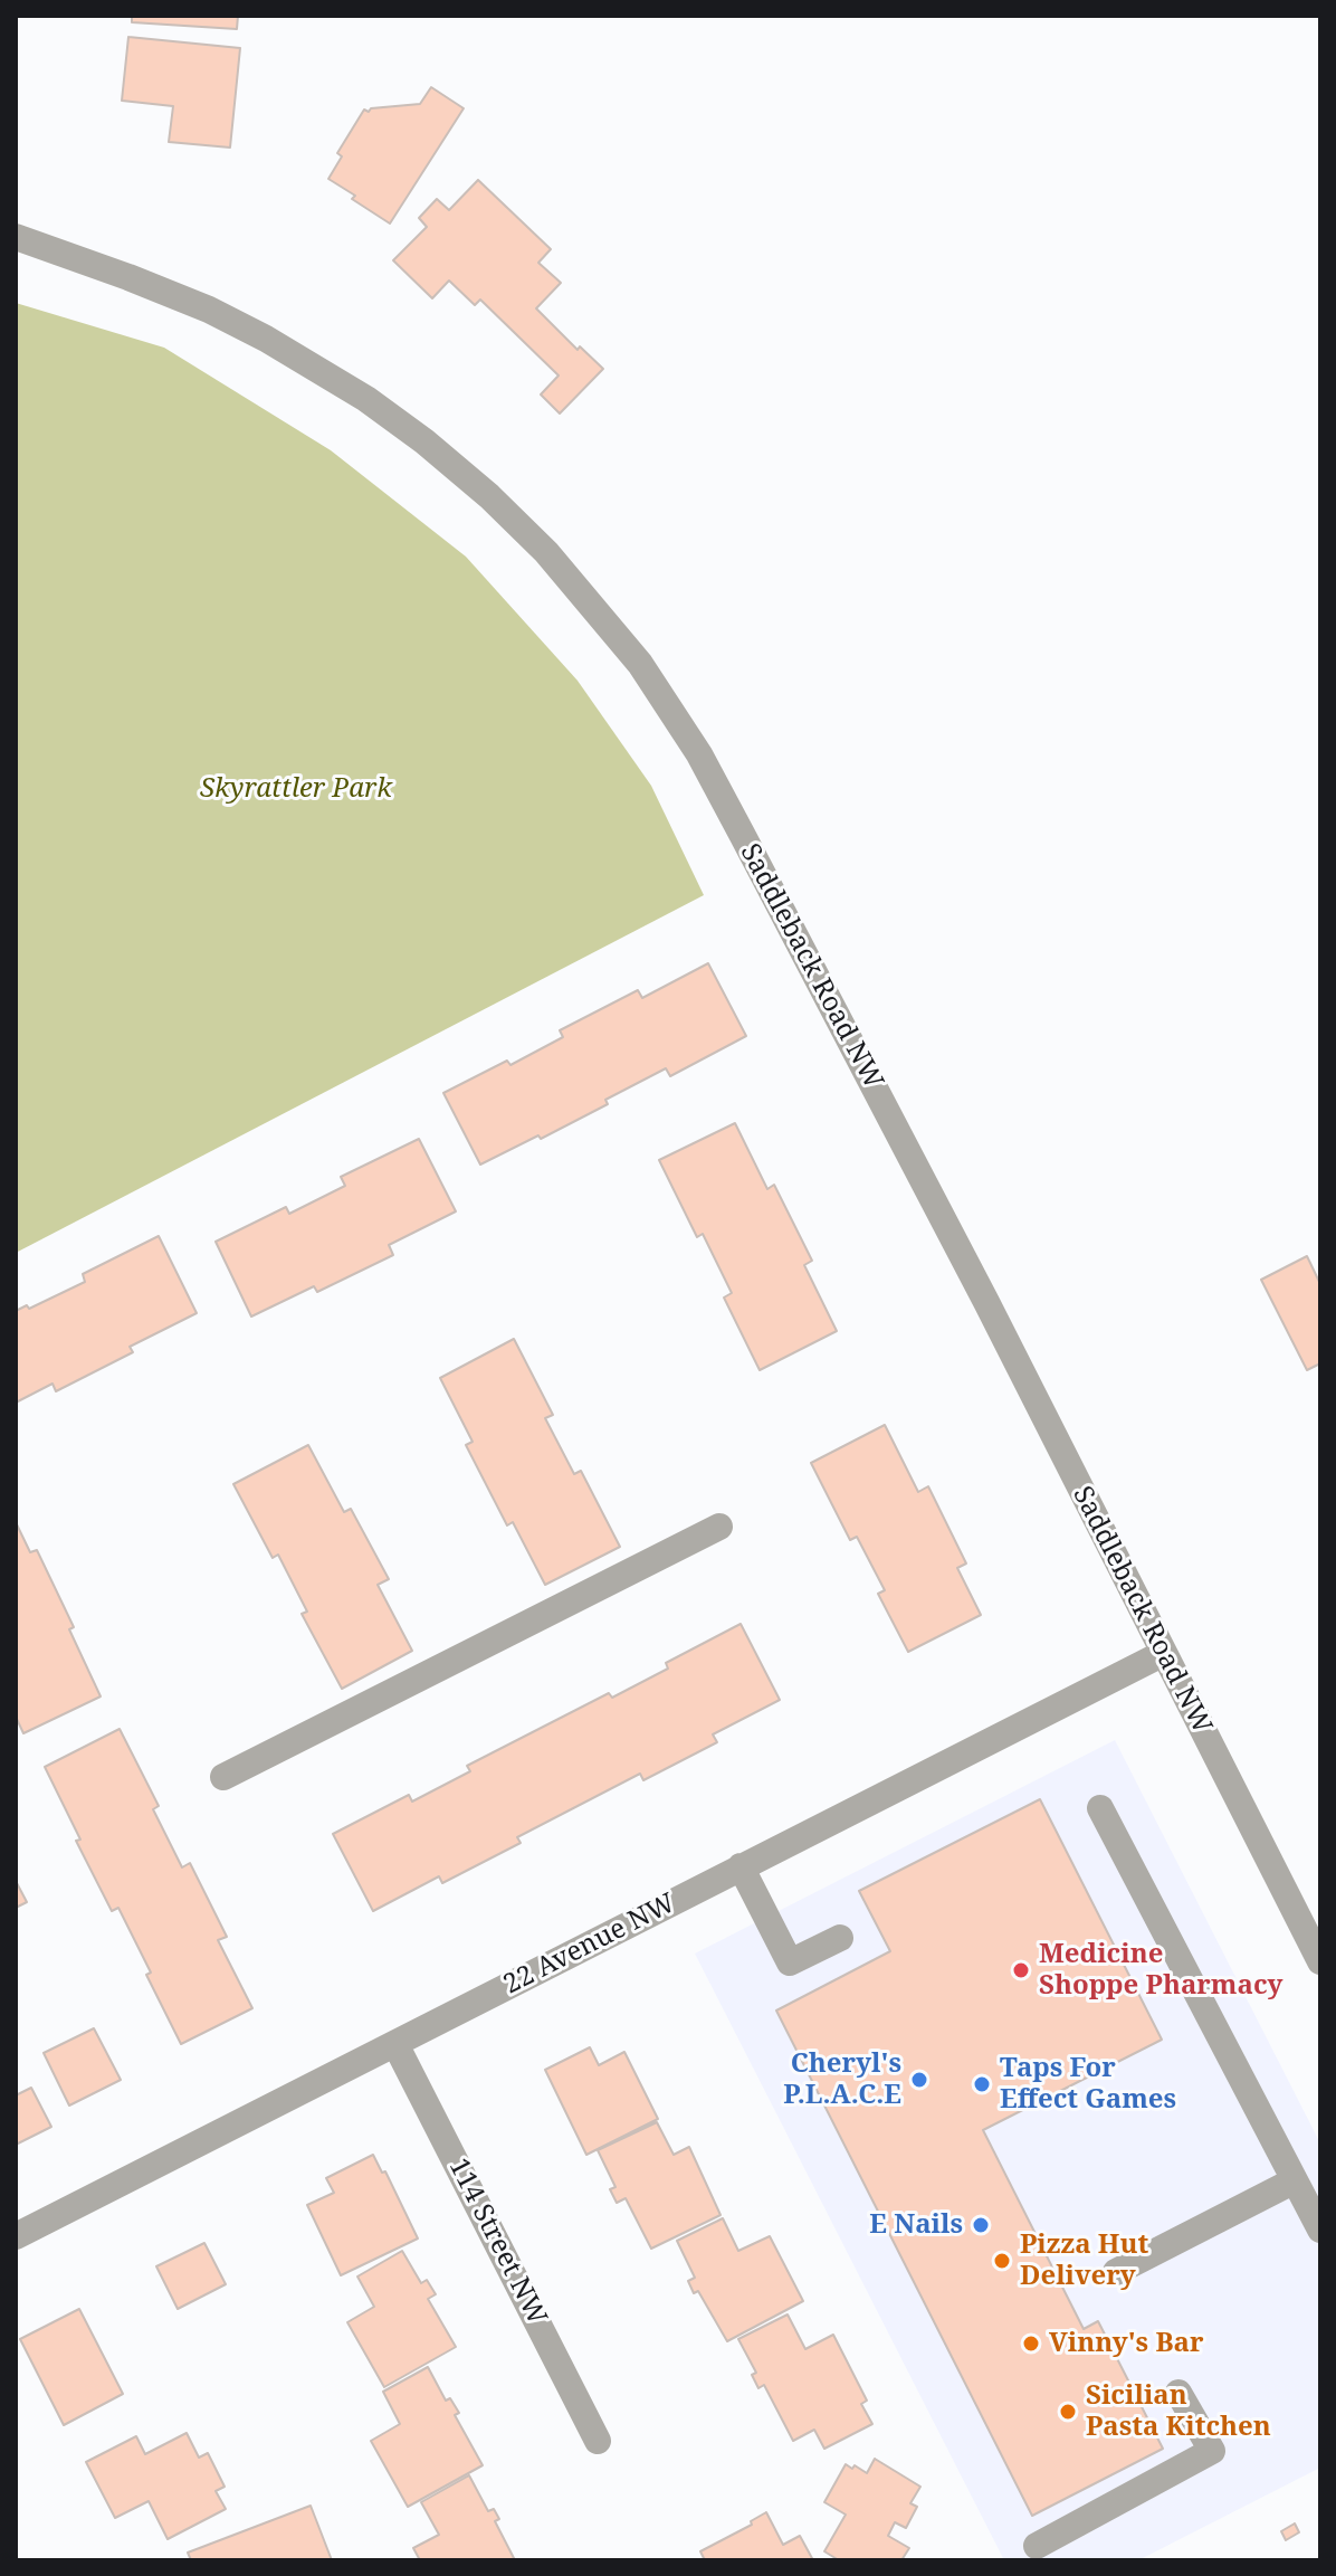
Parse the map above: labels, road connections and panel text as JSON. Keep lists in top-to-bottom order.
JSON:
{
  "streets": {
    "street": ["Saddleback Road NW", "22 Avenue NW", "114 Street NW"]
  },
  "crossings": [
    ["Saddleback Road NW", "22 Avenue NW"],
    ["22 Avenue NW", "114 Street NW"]
  ],
  "parks": ["Skyrattler Park"],
  "places": [
    "Medicine Shoppe Pharmacy",
    "Cheryl's P.L.A.C.E",
    "Taps For Effect Games",
    "E Nails",
    "Pizza Hut Delivery",
    "Vinny's Bar",
    "Sicilian Pasta Kitchen"
  ]
}
